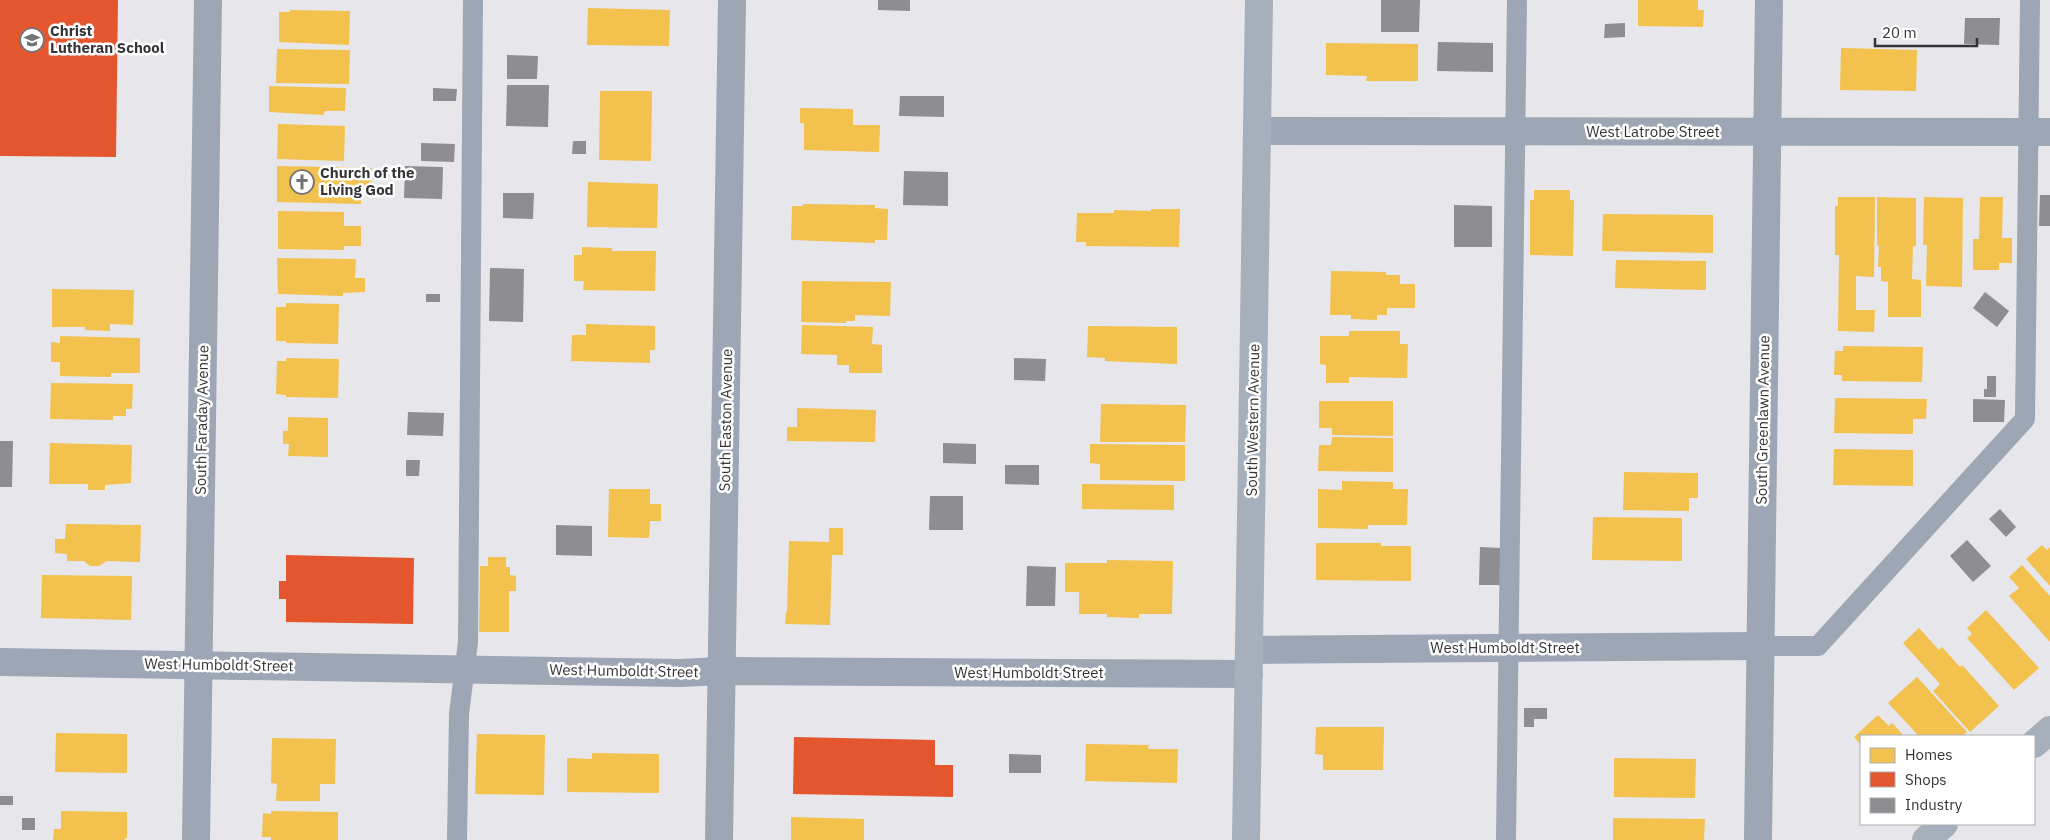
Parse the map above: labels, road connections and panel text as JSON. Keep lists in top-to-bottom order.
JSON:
{
  "streets": {
    "main road": ["South Western Avenue"],
    "street": [
      "West Latrobe Street",
      "South Faraday Avenue",
      "South Easton Avenue",
      "South Greenlawn Avenue",
      "West Humboldt Street"
    ]
  },
  "crossings": [
    ["West Latrobe Street", "South Western Avenue"],
    ["West Latrobe Street", "South Greenlawn Avenue"],
    ["South Faraday Avenue", "West Humboldt Street"],
    ["South Easton Avenue", "West Humboldt Street"],
    ["South Western Avenue", "West Humboldt Street"],
    ["South Greenlawn Avenue", "West Humboldt Street"]
  ],
  "places": {
    "school or university": ["Christ Lutheran School"],
    "church": ["Church of the Living God"]
  },
  "legend": ["Homes", "Shops", "Industry"],
  "scale_bar": "20 m"
}
